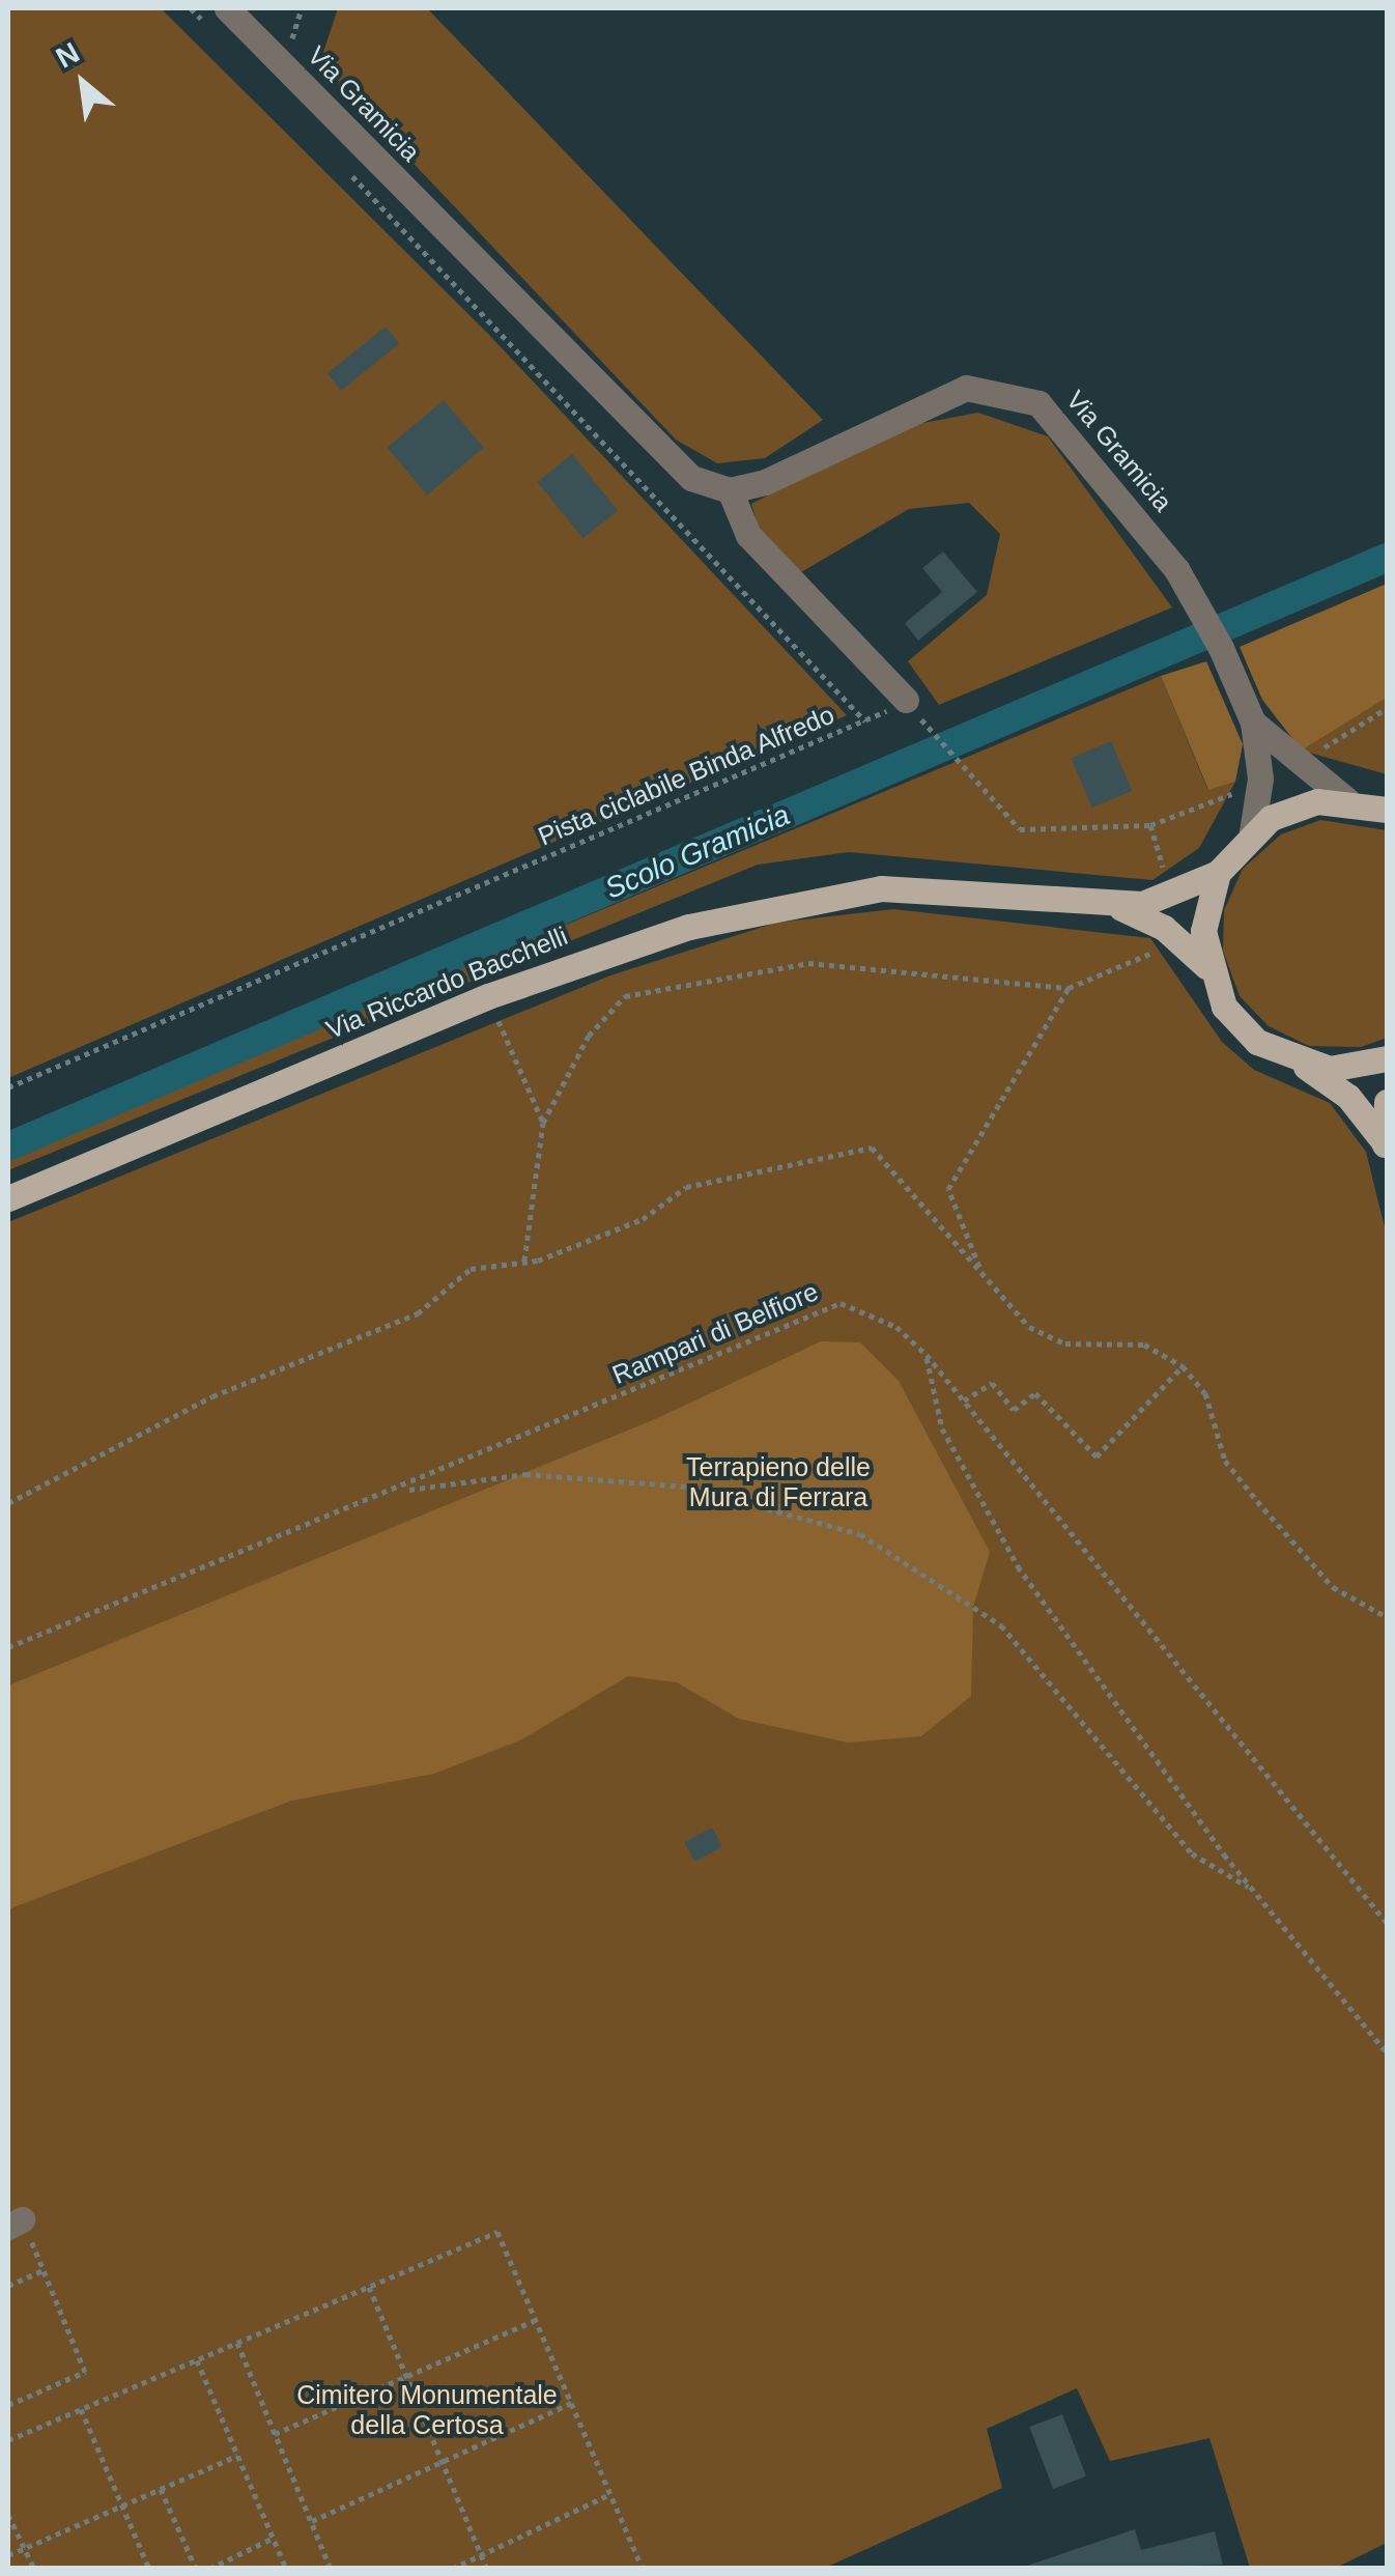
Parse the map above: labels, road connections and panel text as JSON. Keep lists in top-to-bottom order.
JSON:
{
  "streets": {
    "main road": ["Via Gramicia", "Via Riccardo Bacchelli"],
    "path": ["Pista ciclabile Binda Alfredo", "Rampari di Belfiore"]
  },
  "crossings": [
    ["Via Gramicia", "Via Riccardo Bacchelli"]
  ],
  "water": ["Scolo Gramicia"],
  "parks": ["Terrapieno delle Mura di Ferrara", "Cimitero Monumentale della Certosa"],
  "north": "top left"
}
